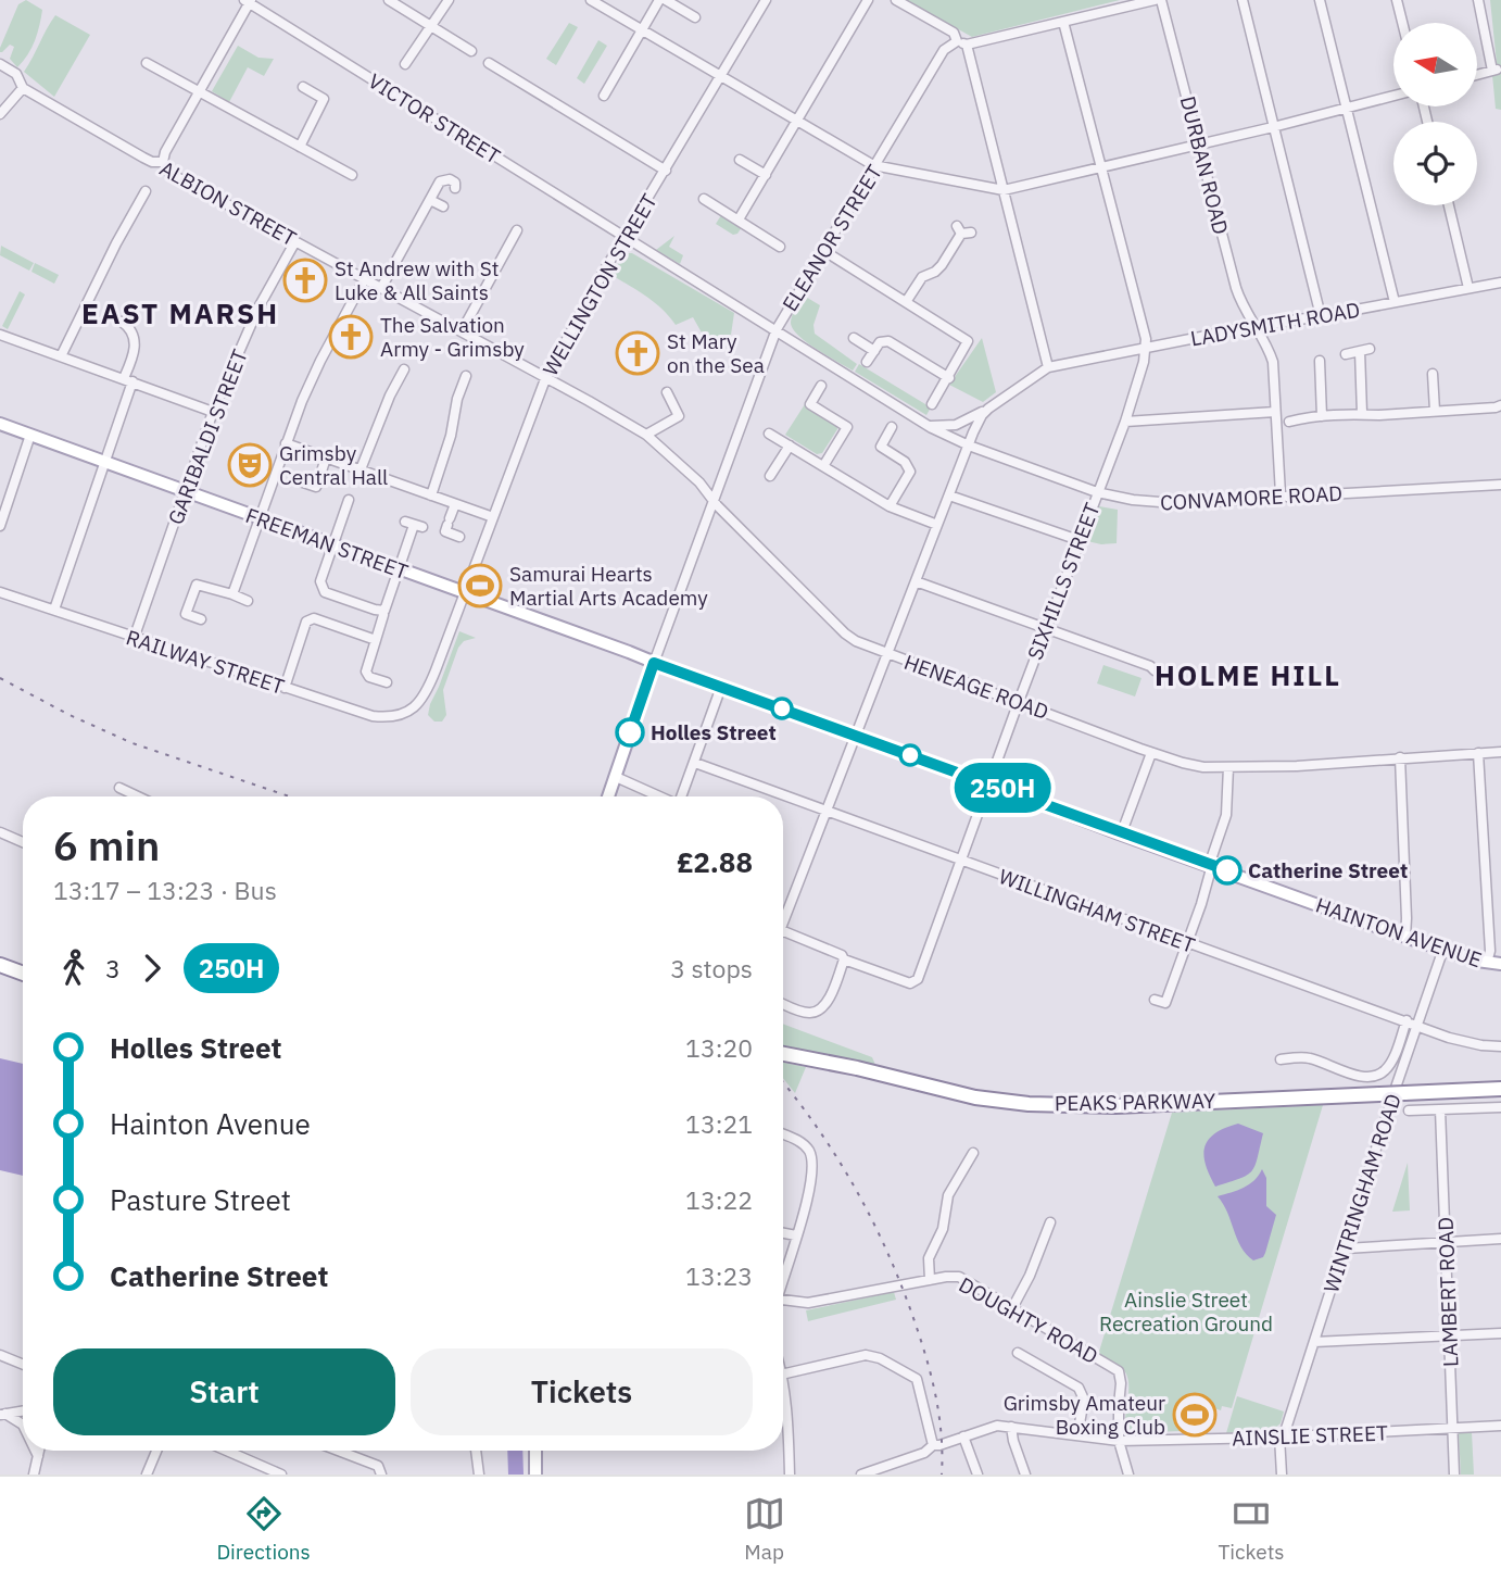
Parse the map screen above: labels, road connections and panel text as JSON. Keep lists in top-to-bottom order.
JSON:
{
  "streets": {
    "highway": ["PEAKS PARKWAY"],
    "main road": ["FREEMAN STREET", "HAINTON AVENUE"],
    "street": [
      "VICTOR STREET",
      "DURBAN ROAD",
      "ALBION STREET",
      "ELEANOR STREET",
      "WELLINGTON STREET",
      "LADYSMITH ROAD",
      "GARIBALDI STREET",
      "CONVAMORE ROAD",
      "SIXHILLS STREET",
      "RAILWAY STREET",
      "HENEAGE ROAD",
      "WILLINGHAM STREET",
      "WINTRINGHAM ROAD",
      "LAMBERT ROAD",
      "DOUGHTY ROAD",
      "AINSLIE STREET"
    ]
  },
  "crossings": [
    ["VICTOR STREET", "WELLINGTON STREET"],
    ["VICTOR STREET", "CONVAMORE ROAD"],
    ["DURBAN ROAD", "LADYSMITH ROAD"],
    ["DURBAN ROAD", "CONVAMORE ROAD"],
    ["ALBION STREET", "WELLINGTON STREET"],
    ["ALBION STREET", "GARIBALDI STREET"],
    ["ALBION STREET", "HENEAGE ROAD"],
    ["ELEANOR STREET", "CONVAMORE ROAD"],
    ["ELEANOR STREET", "FREEMAN STREET"],
    ["ELEANOR STREET", "HENEAGE ROAD"],
    ["ELEANOR STREET", "HAINTON AVENUE"],
    ["WELLINGTON STREET", "CONVAMORE ROAD"],
    ["WELLINGTON STREET", "FREEMAN STREET"],
    ["WELLINGTON STREET", "RAILWAY STREET"],
    ["WELLINGTON STREET", "HENEAGE ROAD"],
    ["LADYSMITH ROAD", "SIXHILLS STREET"],
    ["GARIBALDI STREET", "FREEMAN STREET"],
    ["GARIBALDI STREET", "RAILWAY STREET"],
    ["CONVAMORE ROAD", "SIXHILLS STREET"],
    ["FREEMAN STREET", "HAINTON AVENUE"],
    ["SIXHILLS STREET", "HENEAGE ROAD"],
    ["SIXHILLS STREET", "WILLINGHAM STREET"],
    ["SIXHILLS STREET", "HAINTON AVENUE"],
    ["WILLINGHAM STREET", "WINTRINGHAM ROAD"],
    ["HAINTON AVENUE", "WINTRINGHAM ROAD"],
    ["WINTRINGHAM ROAD", "AINSLIE STREET"],
    ["LAMBERT ROAD", "AINSLIE STREET"],
    ["DOUGHTY ROAD", "AINSLIE STREET"]
  ],
  "districts": ["EAST MARSH", "HOLME HILL"],
  "parks": ["Ainslie Street Recreation Ground"],
  "places": {
    "church": ["St Andrew with St Luke & All Saints", "The Salvation Army - Grimsby", "St Mary on the Sea"],
    "theatre": ["Grimsby Central Hall"],
    "sports": ["Samurai Hearts Martial Arts Academy", "Grimsby Amateur Boxing Club"],
    "other": ["Holles Street", "Catherine Street"]
  },
  "lines": ["bus line 250H"],
  "north": "left",
  "page": {
    "on_map": "250H",
    "heading": ["6 min", "13:17 – 13:23 · Bus", "£2.88"],
    "legs": ["3", "250H", "3 stops"],
    "list": [
      {
        "name": "Holles Street",
        "value": "13:20"
      },
      {
        "name": "Hainton Avenue",
        "value": "13:21"
      },
      {
        "name": "Pasture Street",
        "value": "13:22"
      },
      {
        "name": "Catherine Street",
        "value": "13:23"
      }
    ],
    "buttons": ["Start", "Tickets"],
    "tabs": ["Directions", "Map", "Tickets"]
  }
}
